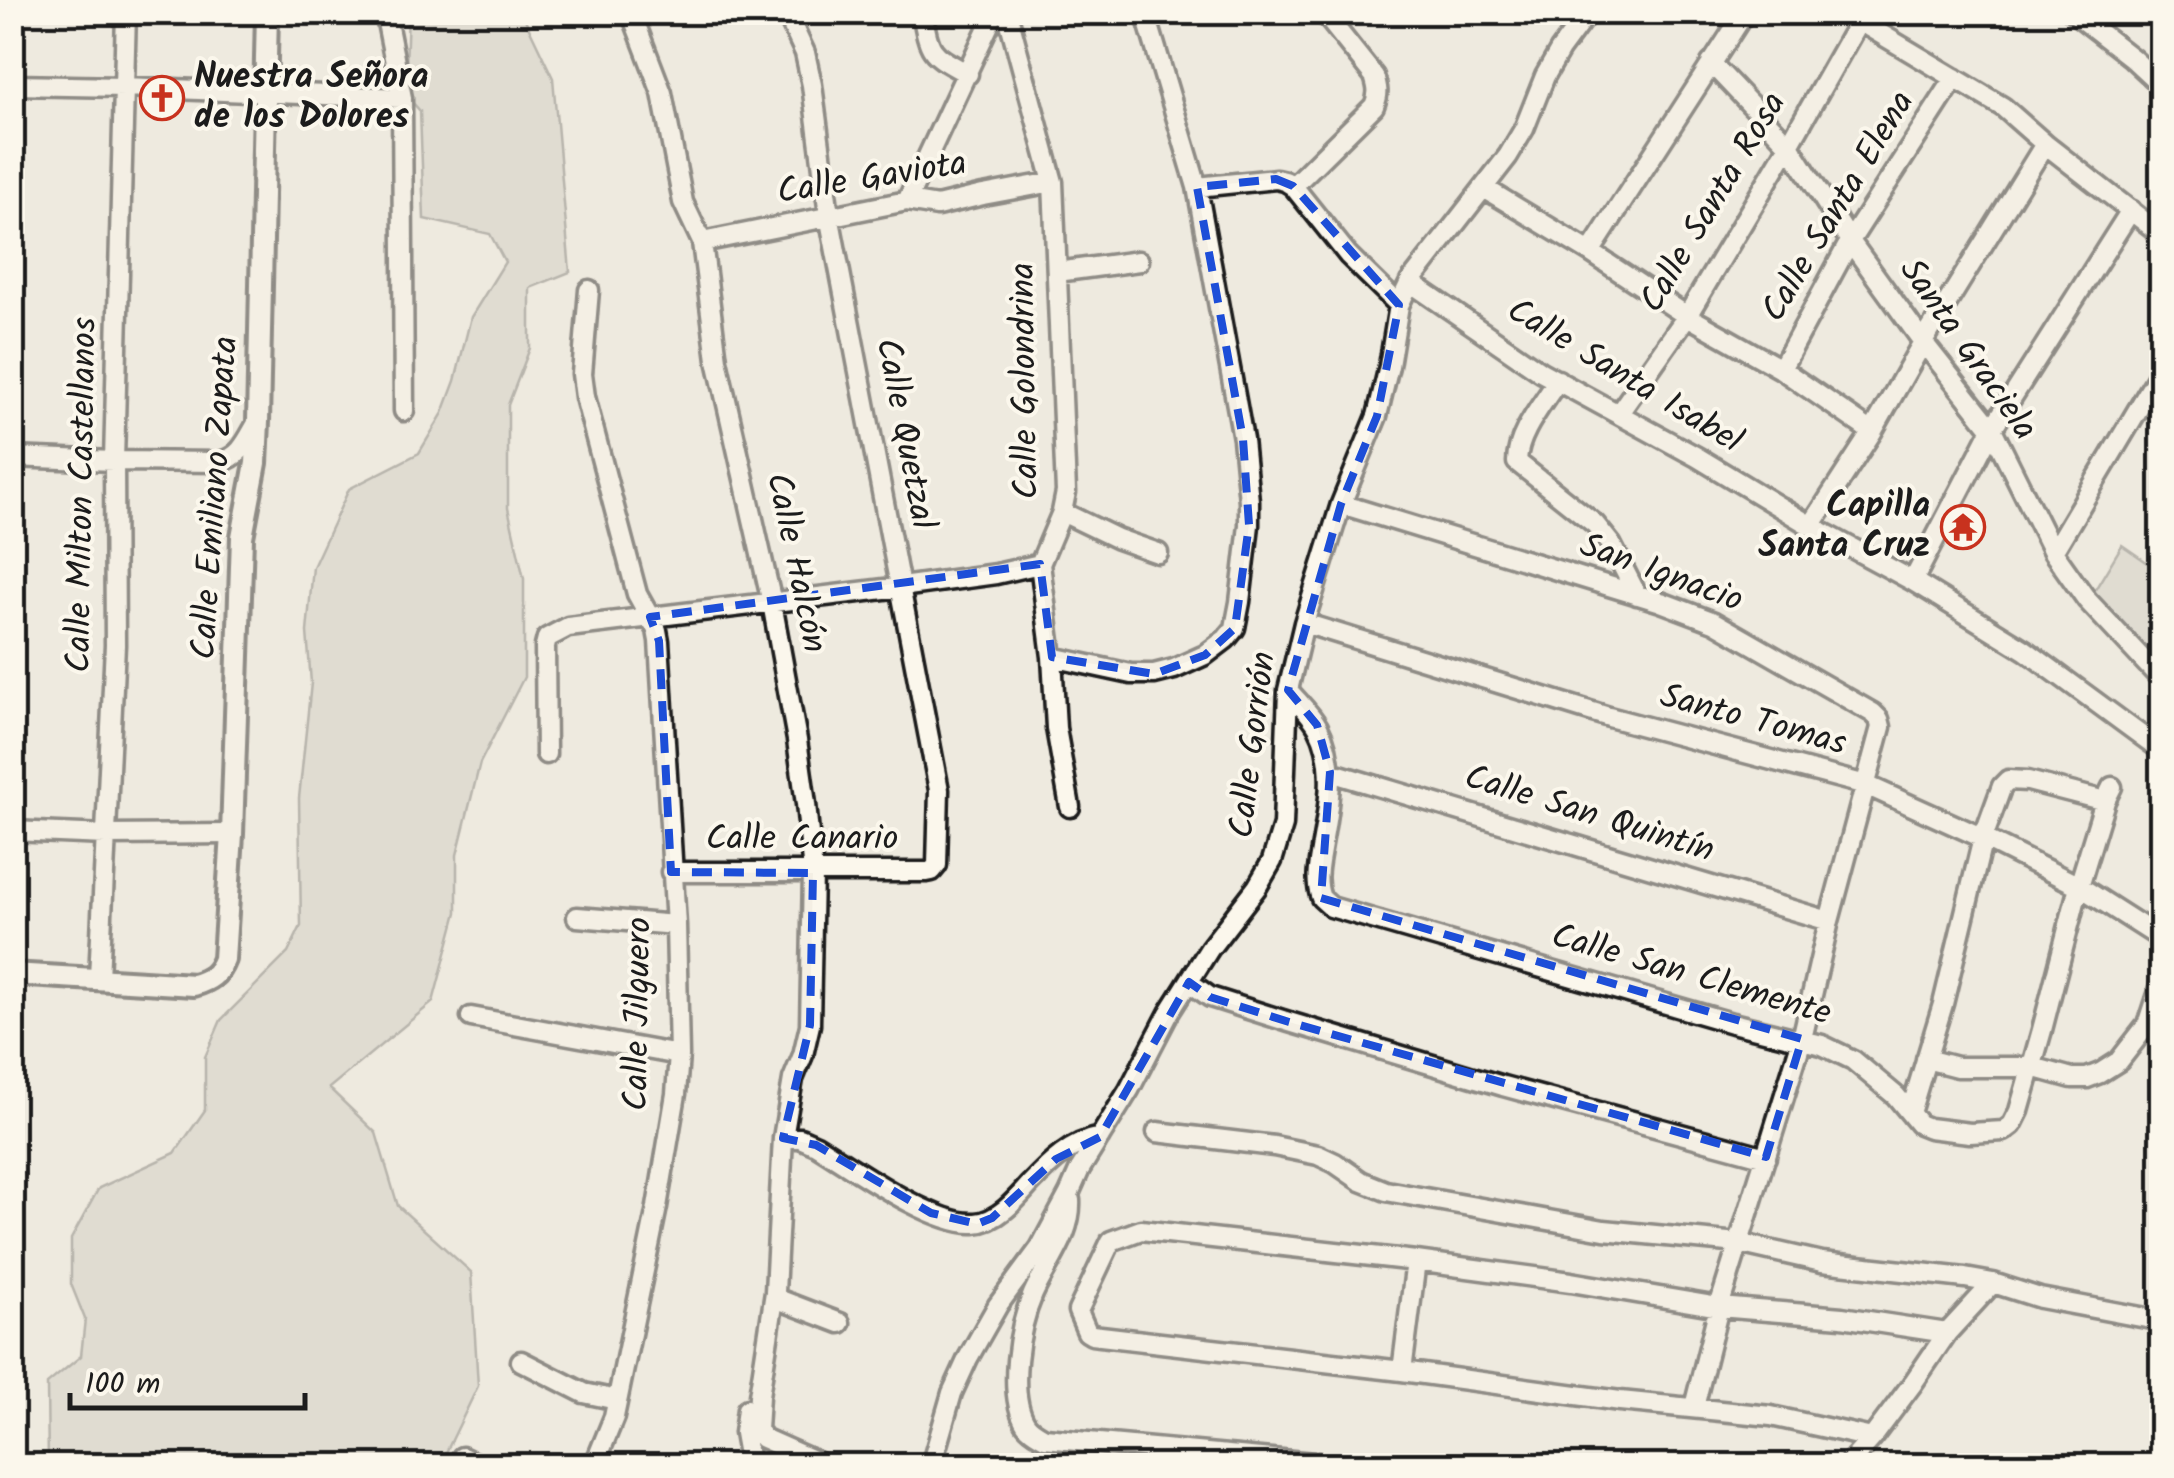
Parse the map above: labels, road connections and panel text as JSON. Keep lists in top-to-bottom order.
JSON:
{
  "streets": {
    "street": [
      "Calle Gaviota",
      "Calle Santa Rosa",
      "Calle Santa Elena",
      "Santa Graciela",
      "Calle Santa Isabel",
      "Calle Golondrina",
      "Calle Quetzal",
      "Calle Milton Castellanos",
      "Calle Emiliano Zapata",
      "Calle Halcón",
      "San Ignacio",
      "Santo Tomas",
      "Calle Gorrión",
      "Calle San Quintín",
      "Calle Canario",
      "Calle San Clemente",
      "Calle Jilguero"
    ]
  },
  "crossings": [
    ["Calle Gaviota", "Calle Golondrina"],
    ["Calle Gaviota", "Calle Quetzal"],
    ["Calle Gaviota", "Calle Halcón"],
    ["Calle Santa Rosa", "Santa Graciela"],
    ["Calle Santa Rosa", "Calle Santa Isabel"],
    ["Calle Santa Elena", "Santa Graciela"],
    ["Calle Santa Isabel", "Calle Gorrión"],
    ["Calle Quetzal", "Calle Canario"],
    ["Calle Milton Castellanos", "Calle Emiliano Zapata"],
    ["Calle Halcón", "Calle Canario"],
    ["San Ignacio", "Santo Tomas"],
    ["San Ignacio", "Calle Gorrión"],
    ["San Ignacio", "Calle San Quintín"],
    ["San Ignacio", "Calle San Clemente"],
    ["Santo Tomas", "Calle Gorrión"],
    ["Santo Tomas", "Calle San Clemente"],
    ["Calle Gorrión", "Calle San Clemente"],
    ["Calle San Quintín", "Calle San Clemente"],
    ["Calle Canario", "Calle Jilguero"]
  ],
  "places": {
    "church": ["Nuestra Señora de los Dolores"],
    "temple": ["Capilla Santa Cruz"]
  },
  "scale_bar": "100 m"
}
